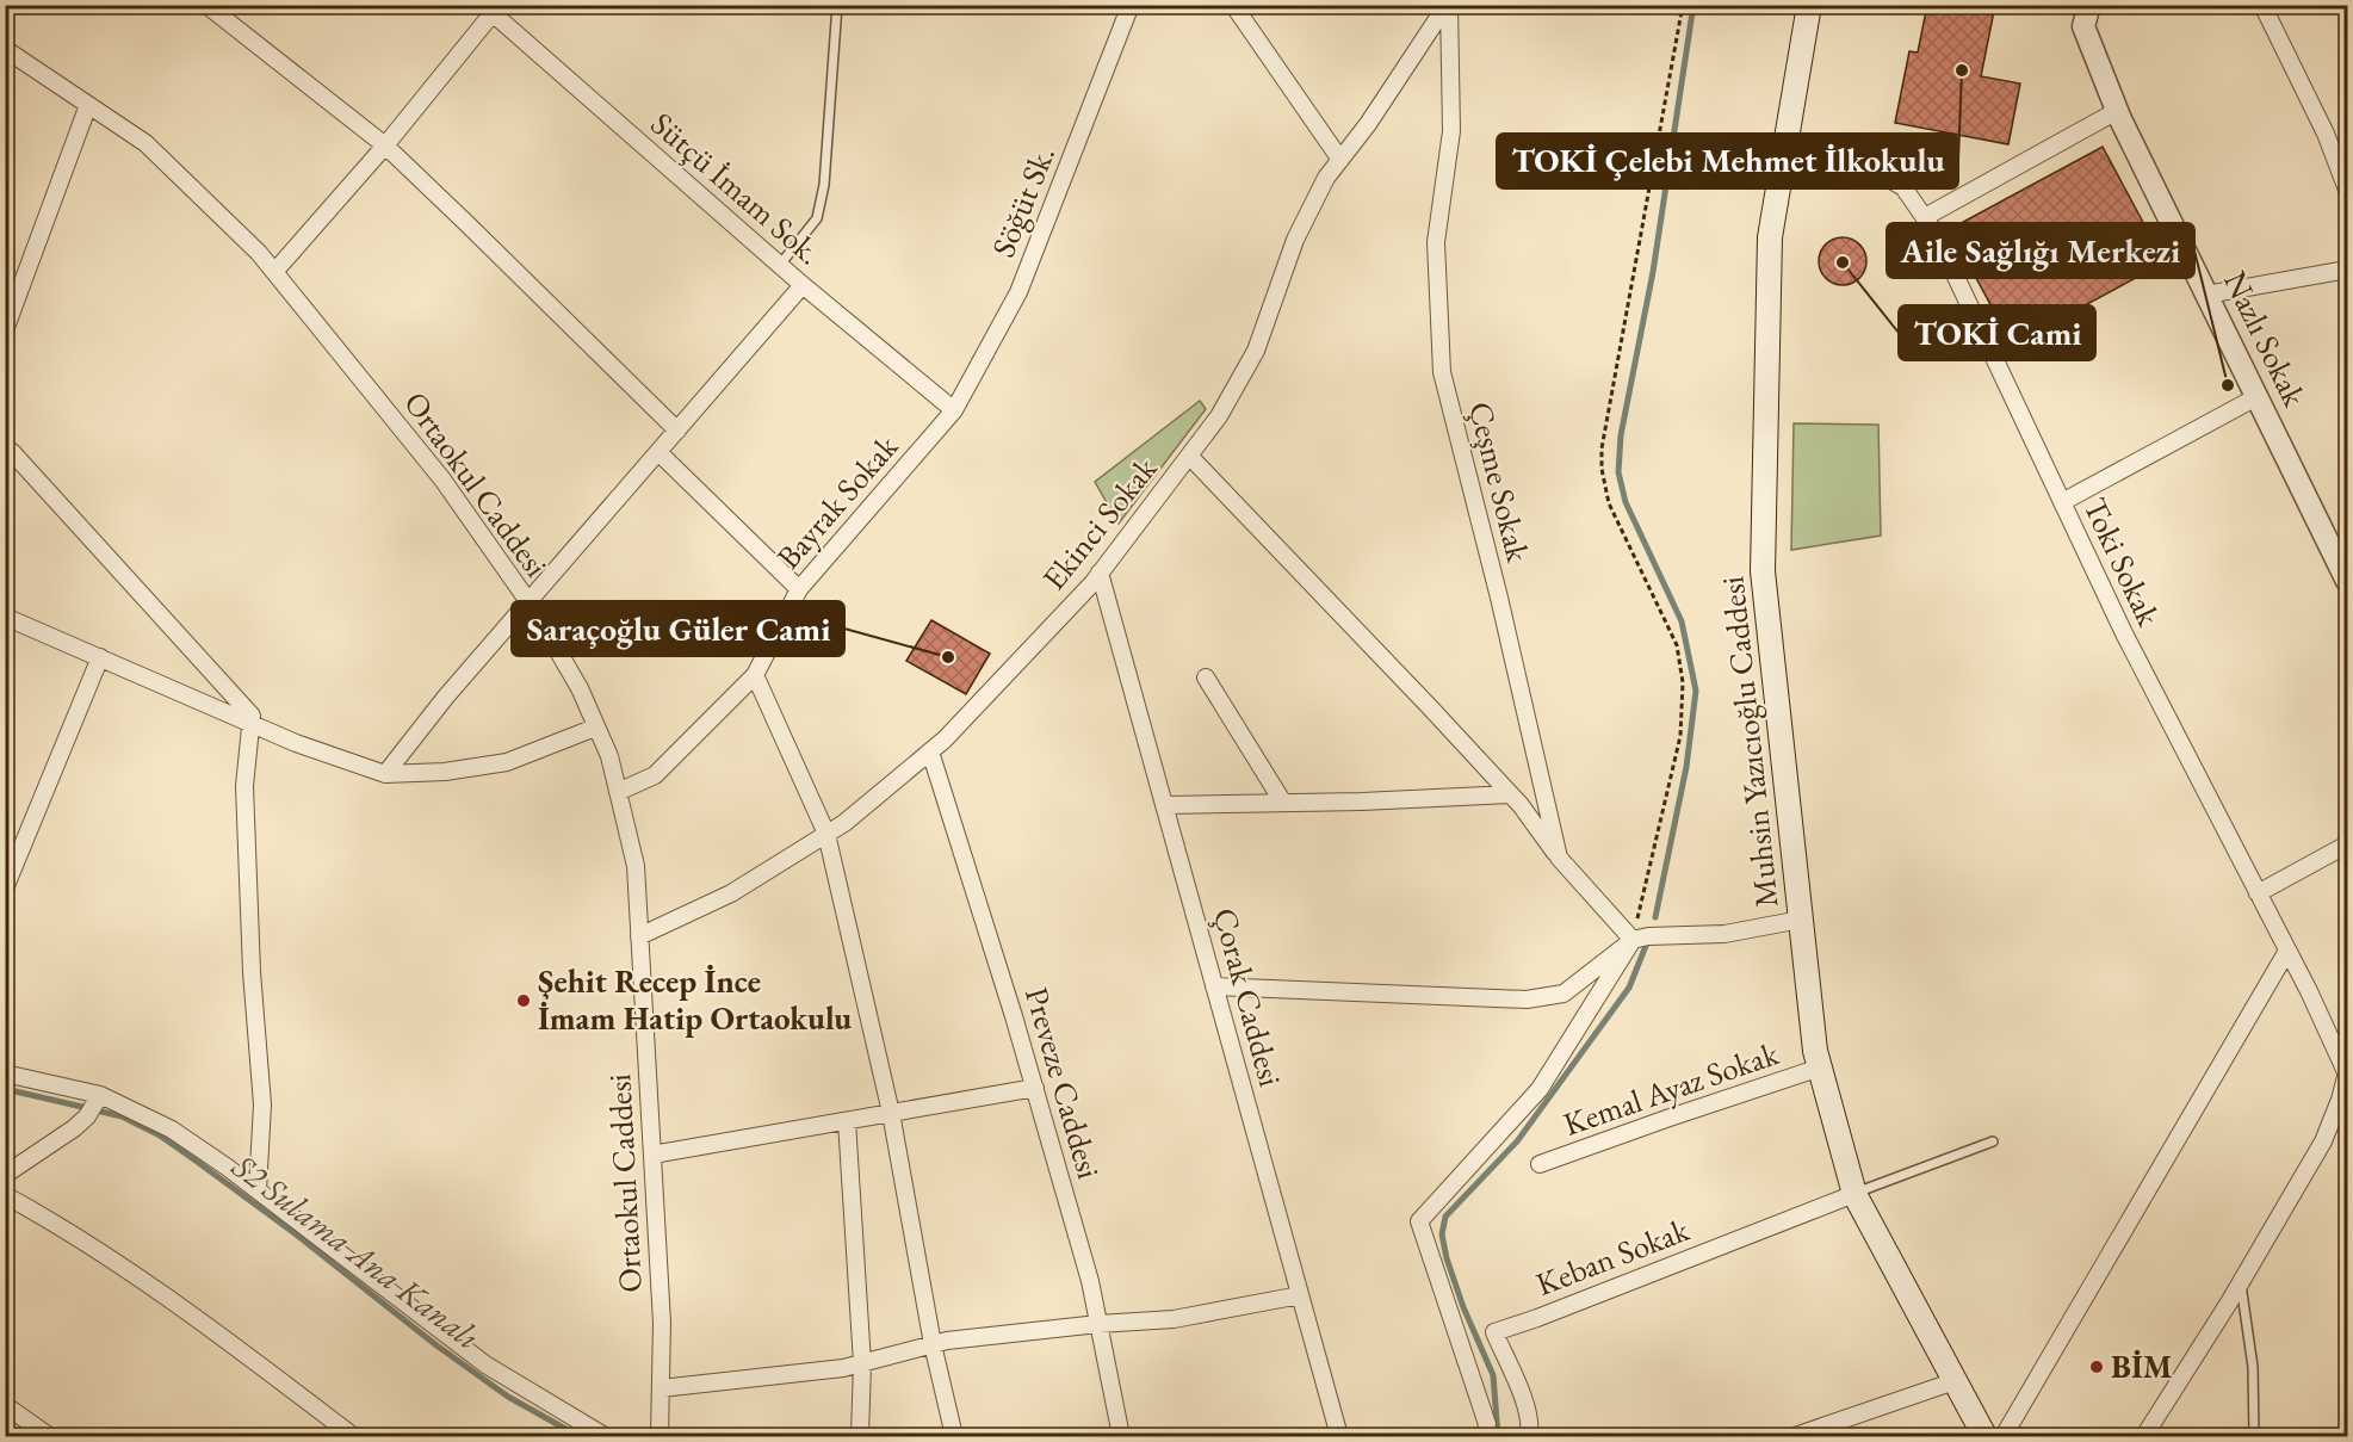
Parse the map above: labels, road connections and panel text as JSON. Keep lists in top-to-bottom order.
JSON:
{
  "streets": {
    "main road": ["Muhsin Yazıcıoğlu Caddesi"],
    "street": [
      "Sütçü İmam Sok.",
      "Söğüt Sk.",
      "Nazlı Sokak",
      "Çeşme Sokak",
      "Ortaokul Caddesi",
      "Bayrak Sokak",
      "Ekinci Sokak",
      "Toki Sokak",
      "Çorak Caddesi",
      "Preveze Caddesi",
      "Kemal Ayaz Sokak",
      "Keban Sokak"
    ]
  },
  "crossings": [
    ["Sütçü İmam Sok.", "Söğüt Sk."],
    ["Sütçü İmam Sok.", "Bayrak Sokak"],
    ["Söğüt Sk.", "Bayrak Sokak"],
    ["Çeşme Sokak", "Ekinci Sokak"],
    ["Ortaokul Caddesi", "Bayrak Sokak"],
    ["Ortaokul Caddesi", "Ekinci Sokak"],
    ["Ekinci Sokak", "Çorak Caddesi"],
    ["Ekinci Sokak", "Preveze Caddesi"],
    ["Toki Sokak", "Muhsin Yazıcıoğlu Caddesi"],
    ["Muhsin Yazıcıoğlu Caddesi", "Kemal Ayaz Sokak"],
    ["Muhsin Yazıcıoğlu Caddesi", "Keban Sokak"]
  ],
  "water": ["S2 Sulama Ana Kanalı"],
  "places": [
    "TOKİ Çelebi Mehmet İlkokulu",
    "TOKİ Cami",
    "Aile Sağlığı Merkezi",
    "Saraçoğlu Güler Cami",
    "Şehit Recep İnce İmam Hatip Ortaokulu",
    "BİM"
  ]
}
